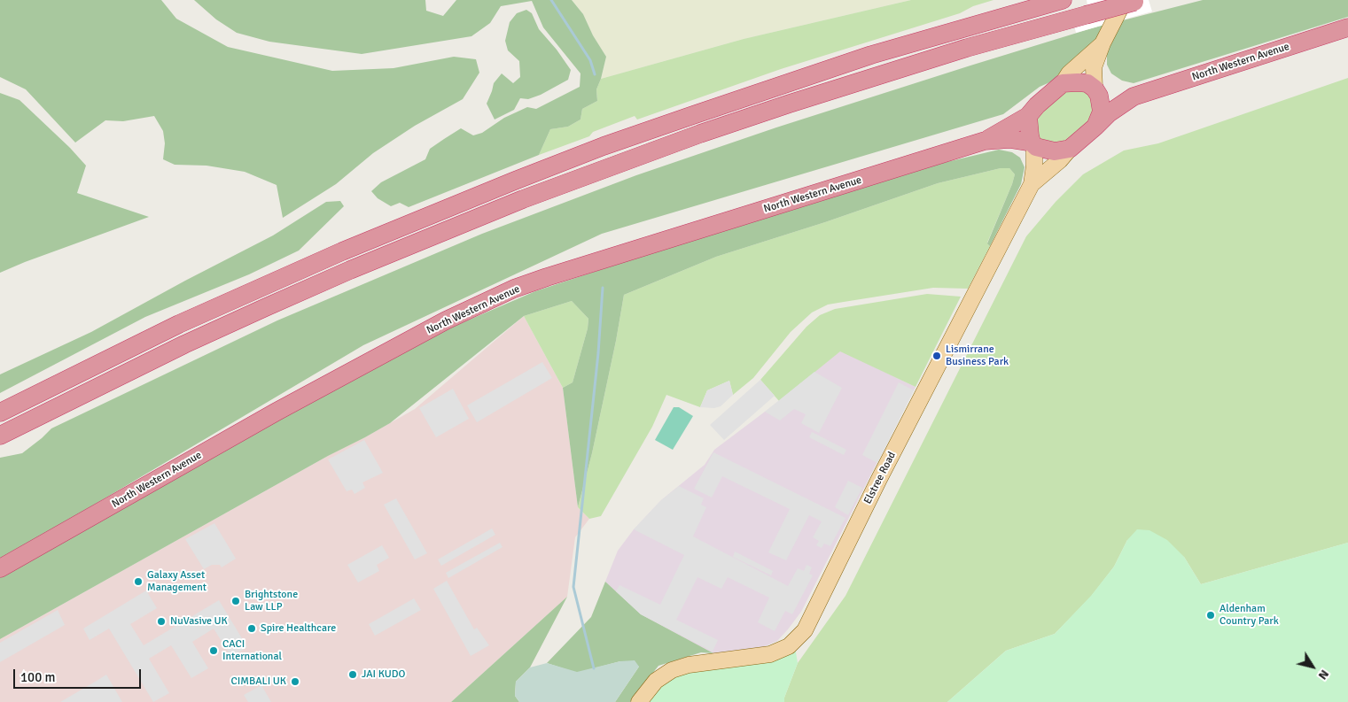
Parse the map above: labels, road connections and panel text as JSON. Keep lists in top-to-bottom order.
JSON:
{
  "streets": {
    "highway": ["North Western Avenue"],
    "main road": ["Elstree Road"]
  },
  "crossings": [
    ["North Western Avenue", "Elstree Road"]
  ],
  "places": [
    "Lismirrane Business Park",
    "Galaxy Asset Management",
    "Brightstone Law LLP",
    "Aldenham Country Park",
    "NuVasive UK",
    "Spire Healthcare",
    "CACI International",
    "JAI KUDO",
    "CIMBALI UK"
  ],
  "scale_bar": "100 m",
  "north": "bottom right"
}
